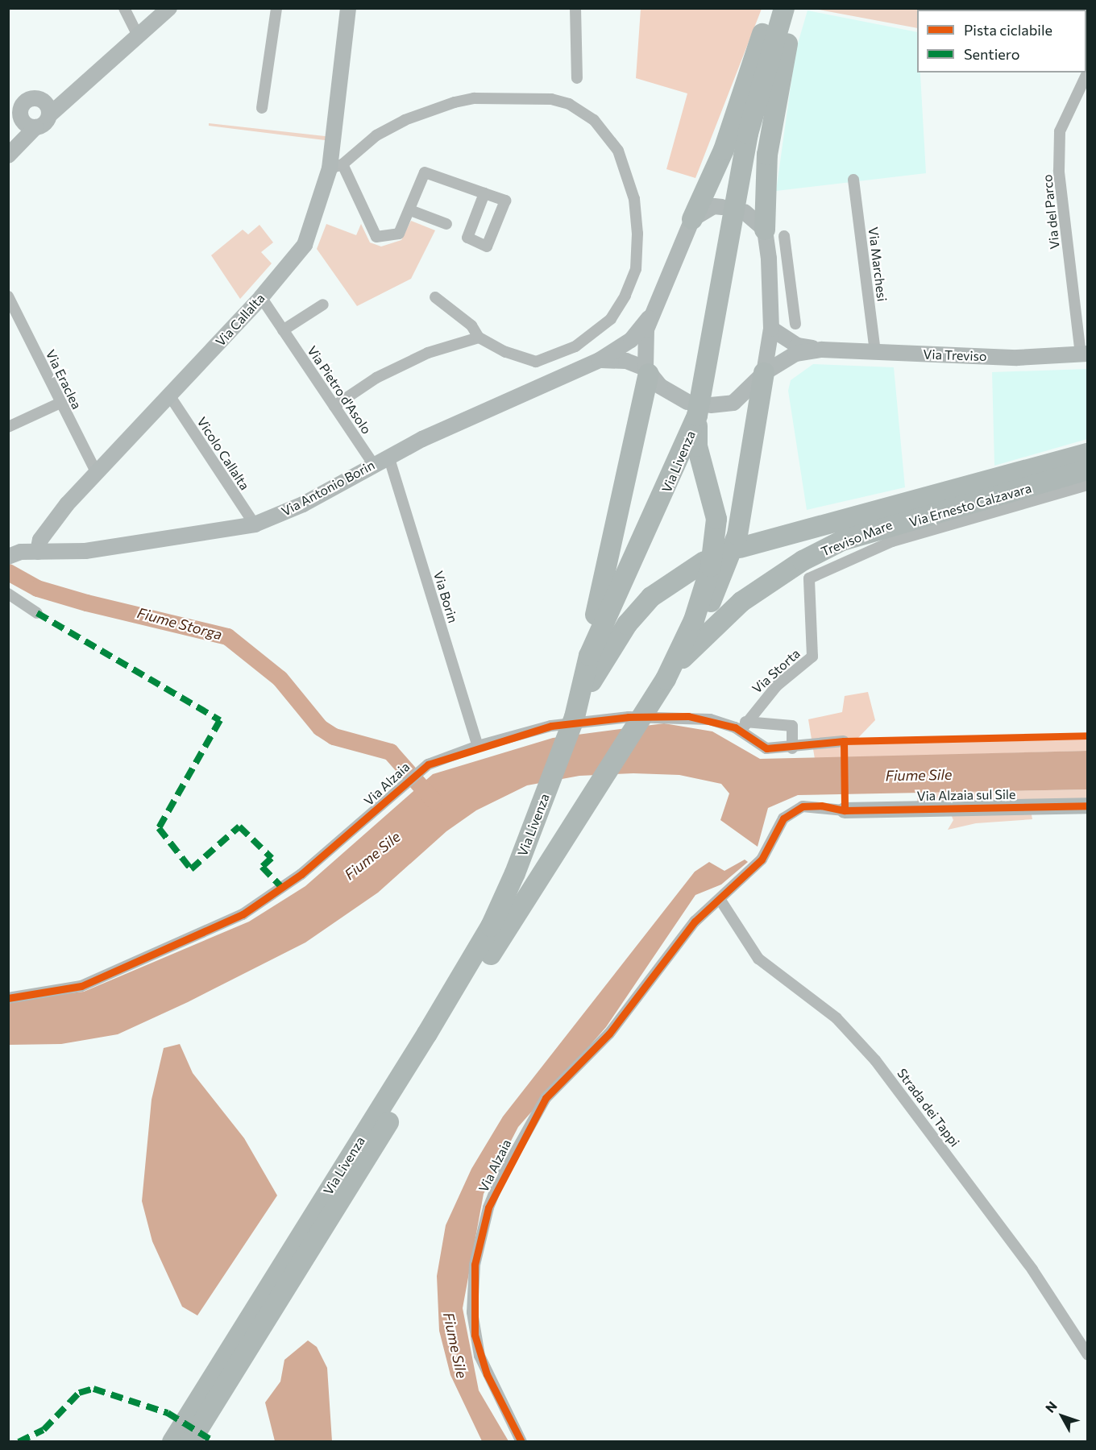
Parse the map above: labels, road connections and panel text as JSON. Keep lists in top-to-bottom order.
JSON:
{
  "streets": {
    "highway": ["Via Livenza", "Treviso Mare"],
    "main road": [
      "Via Callalta",
      "Via Treviso",
      "Via Antonio Borin",
      "Via Alzaia sul Sile"
    ],
    "street": [
      "Via del Parco",
      "Via Marchesi",
      "Via Eraclea",
      "Via Pietro d'Asolo",
      "Vicolo Callalta",
      "Via Ernesto Calzavara",
      "Via Borin",
      "Via Storta",
      "Via Alzaia",
      "Strada dei Tappi"
    ]
  },
  "crossings": [
    ["Via del Parco", "Via Treviso"],
    ["Via Marchesi", "Via Treviso"],
    ["Via Callalta", "Via Eraclea"],
    ["Via Callalta", "Via Pietro d'Asolo"],
    ["Via Callalta", "Vicolo Callalta"],
    ["Via Callalta", "Via Antonio Borin"],
    ["Via Treviso", "Via Livenza"],
    ["Via Treviso", "Via Antonio Borin"],
    ["Via Pietro d'Asolo", "Via Antonio Borin"],
    ["Vicolo Callalta", "Via Antonio Borin"],
    ["Via Livenza", "Via Antonio Borin"],
    ["Via Livenza", "Treviso Mare"],
    ["Via Antonio Borin", "Via Borin"],
    ["Via Ernesto Calzavara", "Via Storta"],
    ["Via Borin", "Via Alzaia"],
    ["Via Storta", "Via Alzaia"],
    ["Via Alzaia", "Via Alzaia sul Sile"],
    ["Via Alzaia", "Strada dei Tappi"]
  ],
  "water": ["Fiume Storga", "Fiume Sile"],
  "legend": ["Pista ciclabile", "Sentiero"],
  "north": "top left"
}
